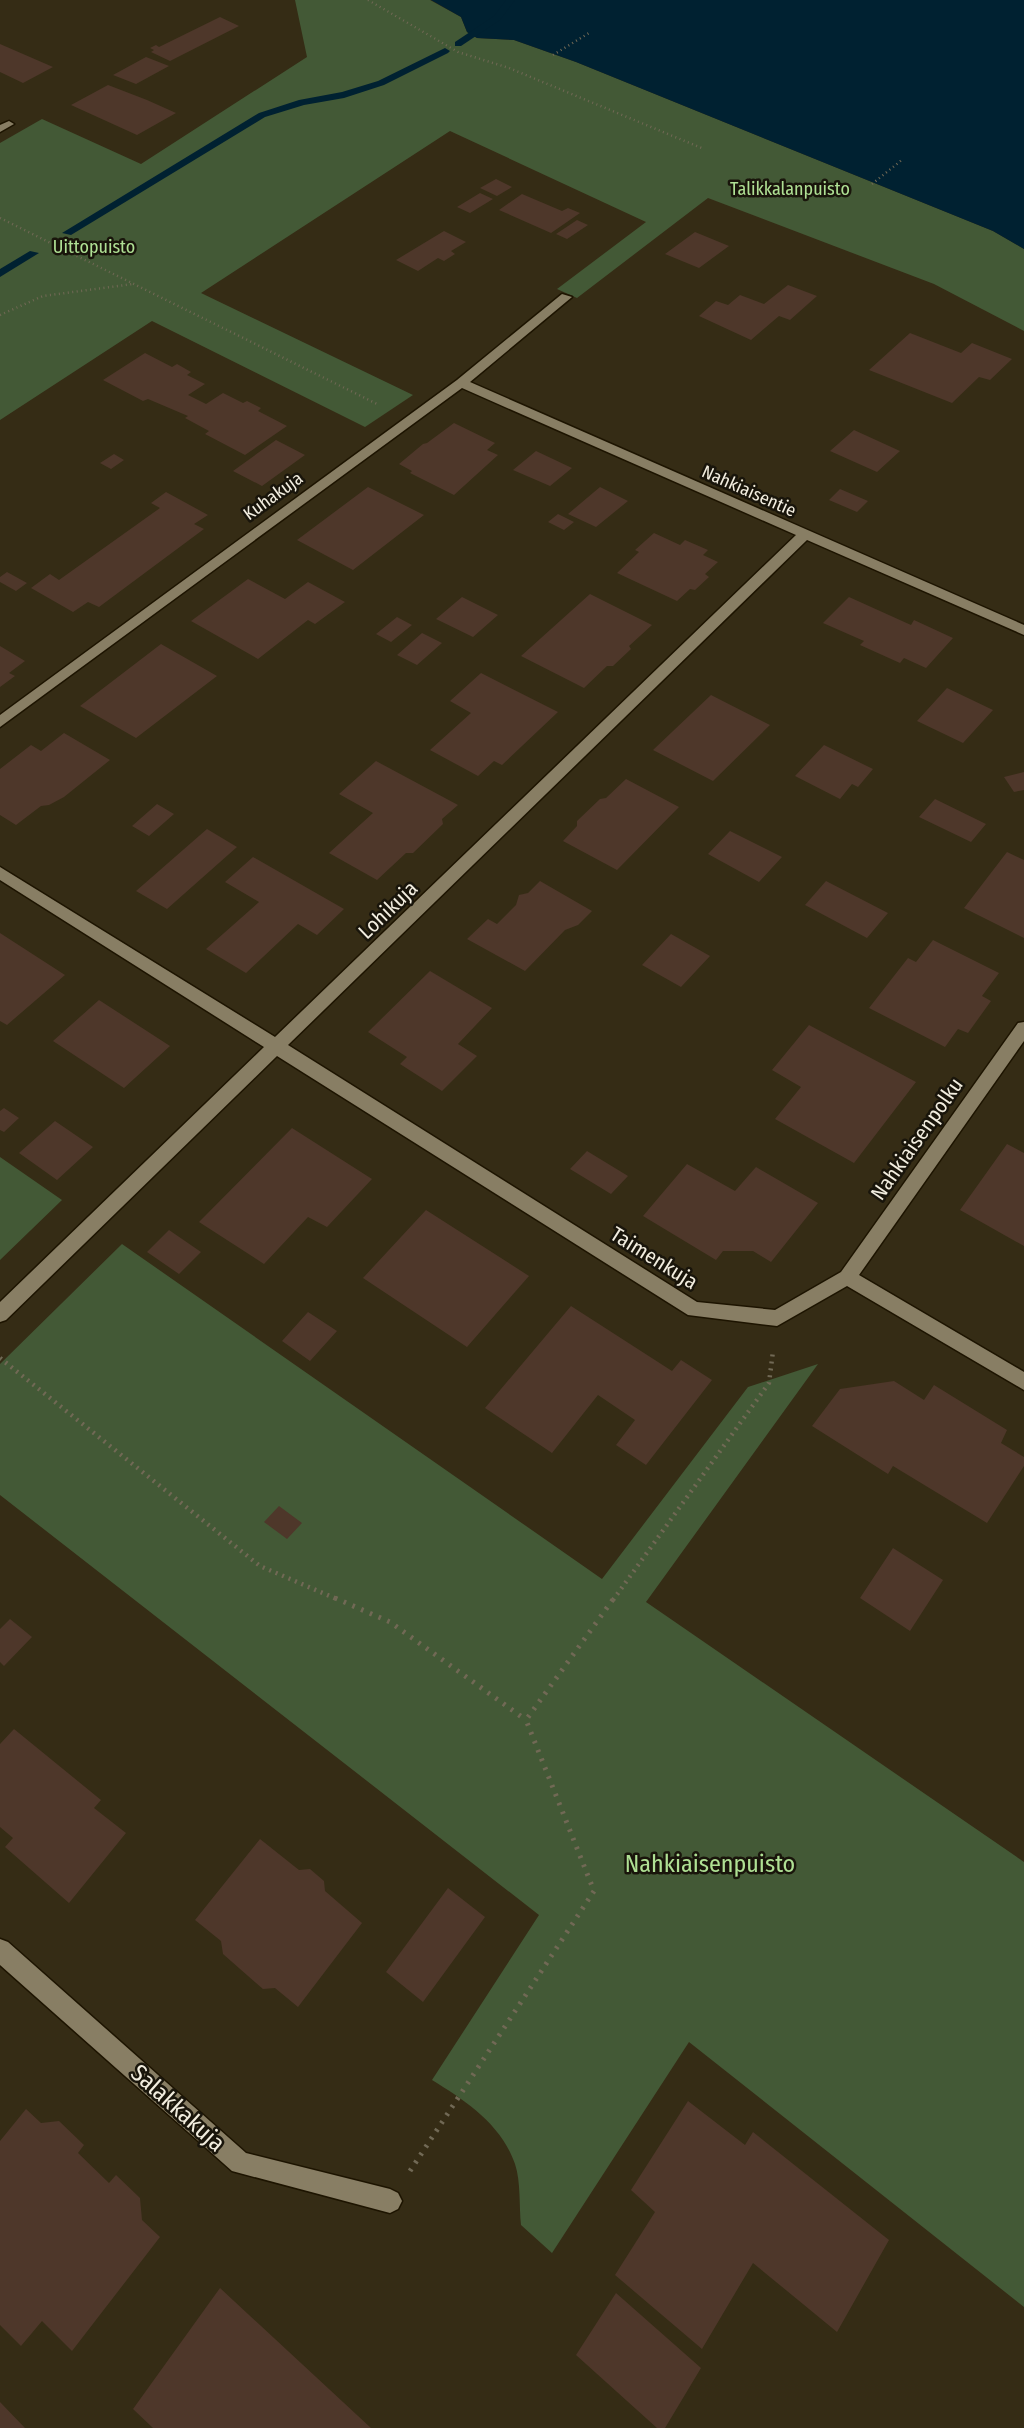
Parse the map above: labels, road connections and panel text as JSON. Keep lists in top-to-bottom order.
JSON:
{
  "streets": {
    "street": [
      "Nahkiaisentie",
      "Kuhakuja",
      "Lohikuja",
      "Nahkiaisenpolku",
      "Taimenkuja",
      "Salakkakuja"
    ]
  },
  "crossings": [
    ["Nahkiaisentie", "Kuhakuja"],
    ["Nahkiaisentie", "Lohikuja"],
    ["Lohikuja", "Taimenkuja"]
  ],
  "parks": ["Talikkalanpuisto", "Uittopuisto", "Nahkiaisenpuisto"]
}
